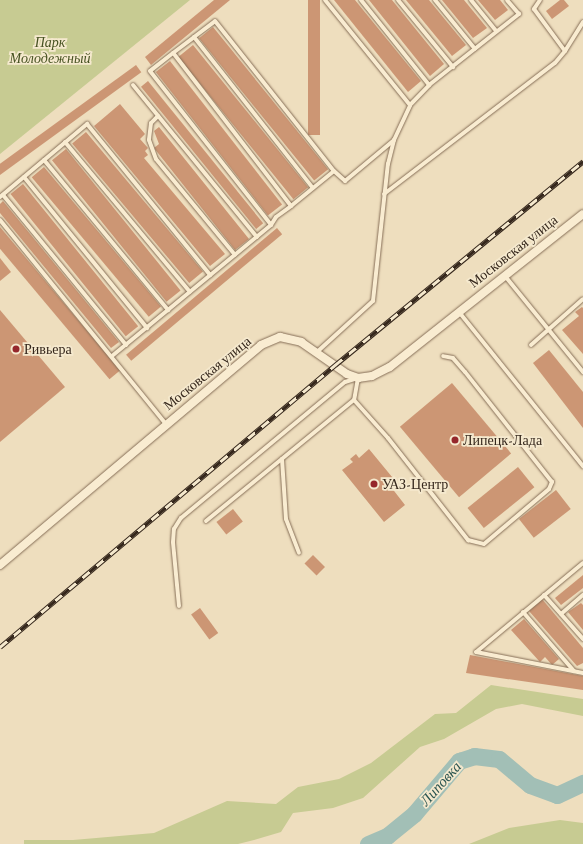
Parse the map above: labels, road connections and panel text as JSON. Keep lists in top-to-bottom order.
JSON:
{
  "streets": {
    "street": ["Московская улица"]
  },
  "water": ["Липовка"],
  "parks": ["Парк Молодежный"],
  "places": ["Ривьера", "Липецк-Лада", "УАЗ-Центр"]
}
